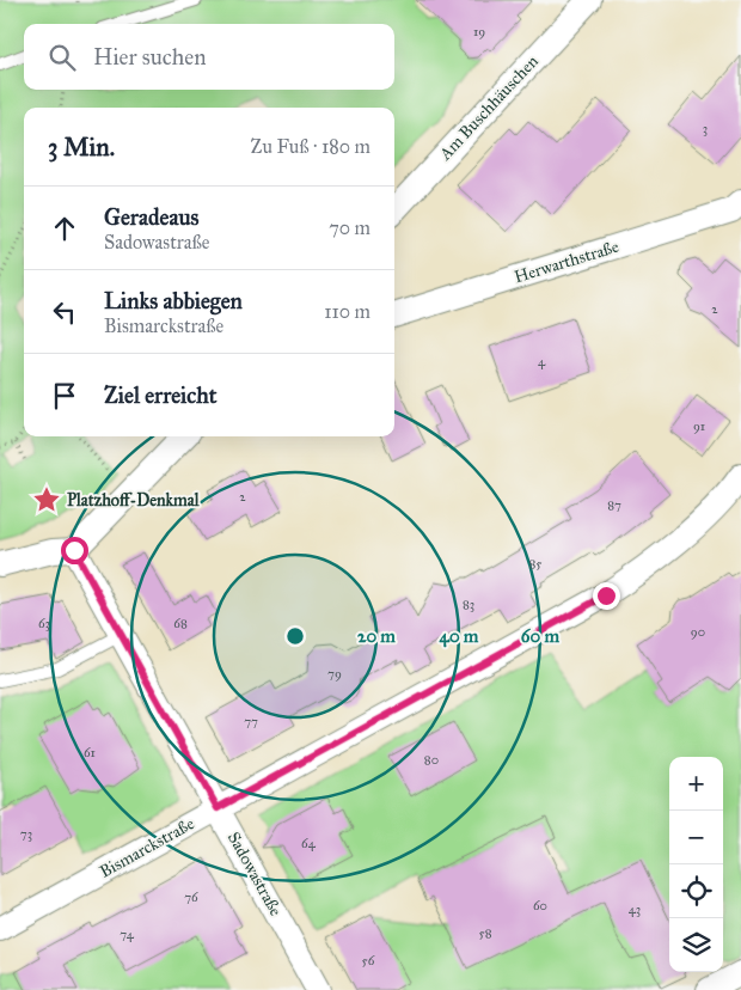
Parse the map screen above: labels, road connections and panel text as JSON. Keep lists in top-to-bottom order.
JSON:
{
  "streets": {
    "street": [
      "Am Buschhäuschen",
      "Herwarthstraße",
      "Bismarckstraße",
      "Sadowastraße"
    ]
  },
  "crossings": [
    ["Bismarckstraße", "Sadowastraße"]
  ],
  "places": {
    "place": ["Platzhoff-Denkmal"]
  },
  "house_numbers": [
    "19",
    "3",
    "2",
    "4",
    "91",
    "2",
    "87",
    "85",
    "83",
    "63",
    "68",
    "90",
    "79",
    "77",
    "61",
    "80",
    "73",
    "64",
    "76",
    "60",
    "43",
    "58",
    "74",
    "56"
  ],
  "page": {
    "search": "Hier suchen",
    "heading": ["3 Min.", "Zu Fuß · 180 m"],
    "list": [
      ["Geradeaus", "Sadowastraße", "70 m"],
      ["Links abbiegen", "Bismarckstraße", "110 m"],
      "Ziel erreicht"
    ],
    "map_buttons": ["+", "−"]
  },
  "rings": ["20 m", "40 m", "60 m"]
}
